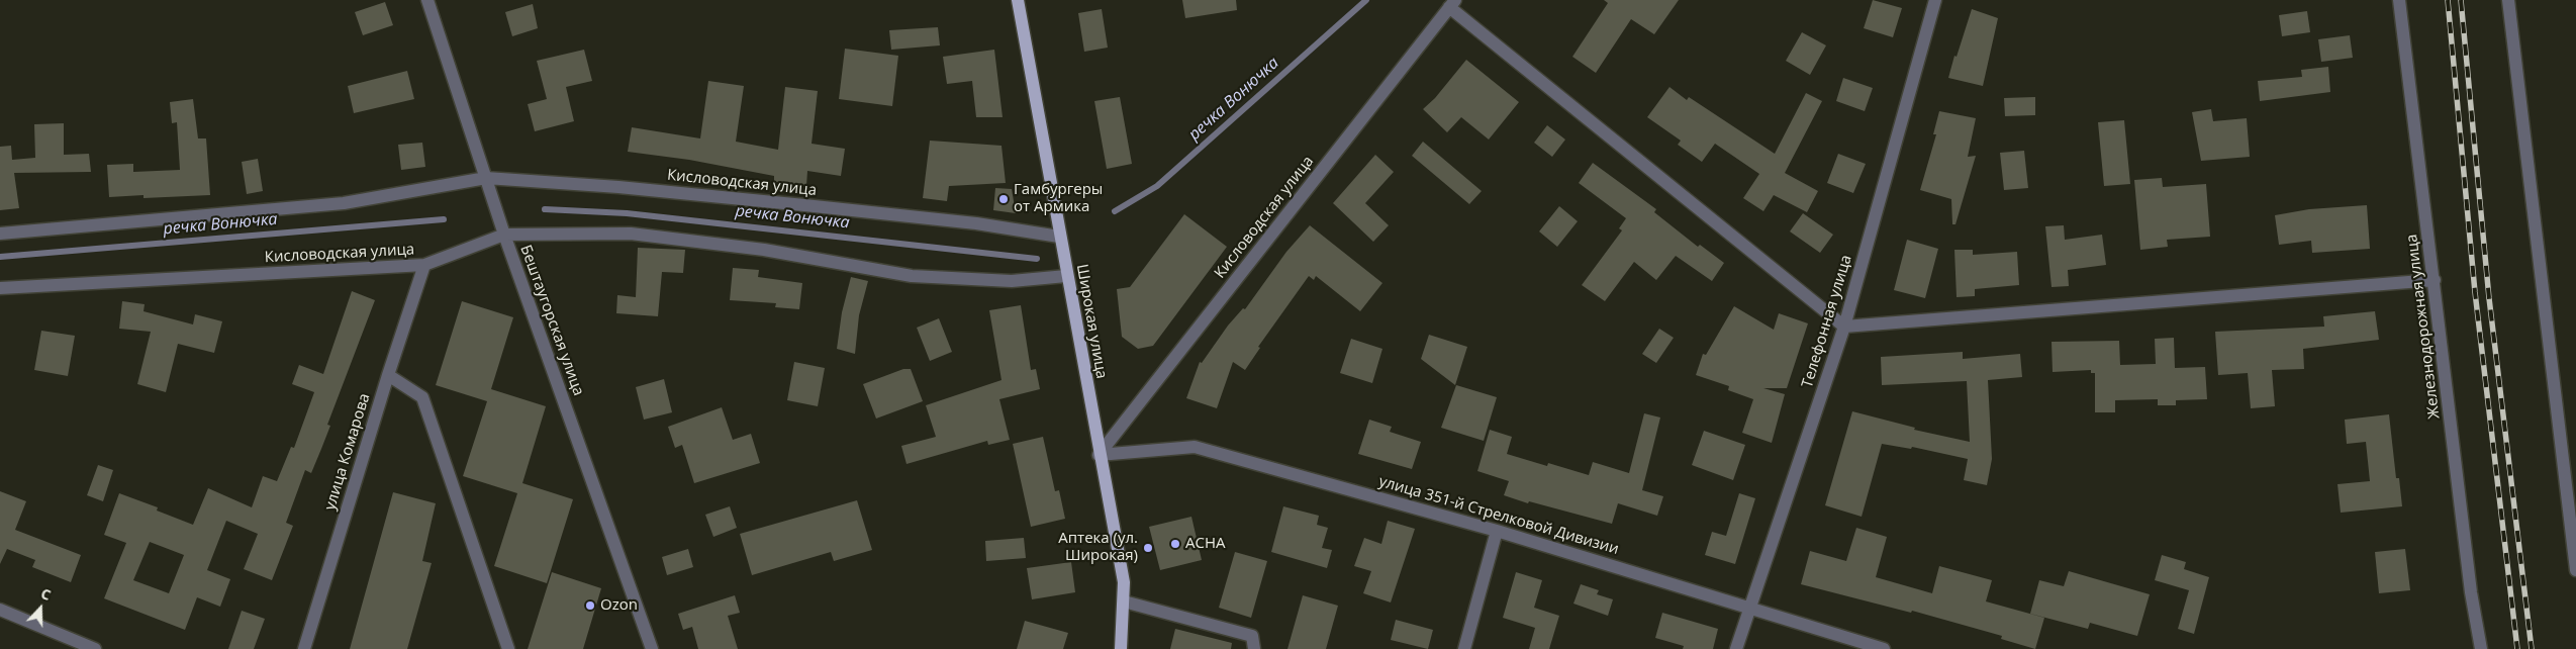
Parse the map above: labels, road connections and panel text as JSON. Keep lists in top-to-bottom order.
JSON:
{
  "streets": {
    "main road": ["Широкая улица"],
    "street": [
      "Кисловодская улица",
      "Бештаугорская улица",
      "Телефонная улица",
      "Железнодорожная улица",
      "улица Комарова",
      "улица 351-й Стрелковой Дивизии"
    ]
  },
  "crossings": [
    ["Кисловодская улица", "Бештаугорская улица"],
    ["Кисловодская улица", "Широкая улица"],
    ["Кисловодская улица", "улица Комарова"],
    ["Кисловодская улица", "улица 351-й Стрелковой Дивизии"],
    ["Широкая улица", "улица 351-й Стрелковой Дивизии"],
    ["Телефонная улица", "улица 351-й Стрелковой Дивизии"]
  ],
  "water": ["речка Вонючка"],
  "places": [
    "Гамбургеры от Армика",
    "АСНА",
    "Аптека (ул. Широкая)",
    "Ozon"
  ],
  "north": "top"
}
